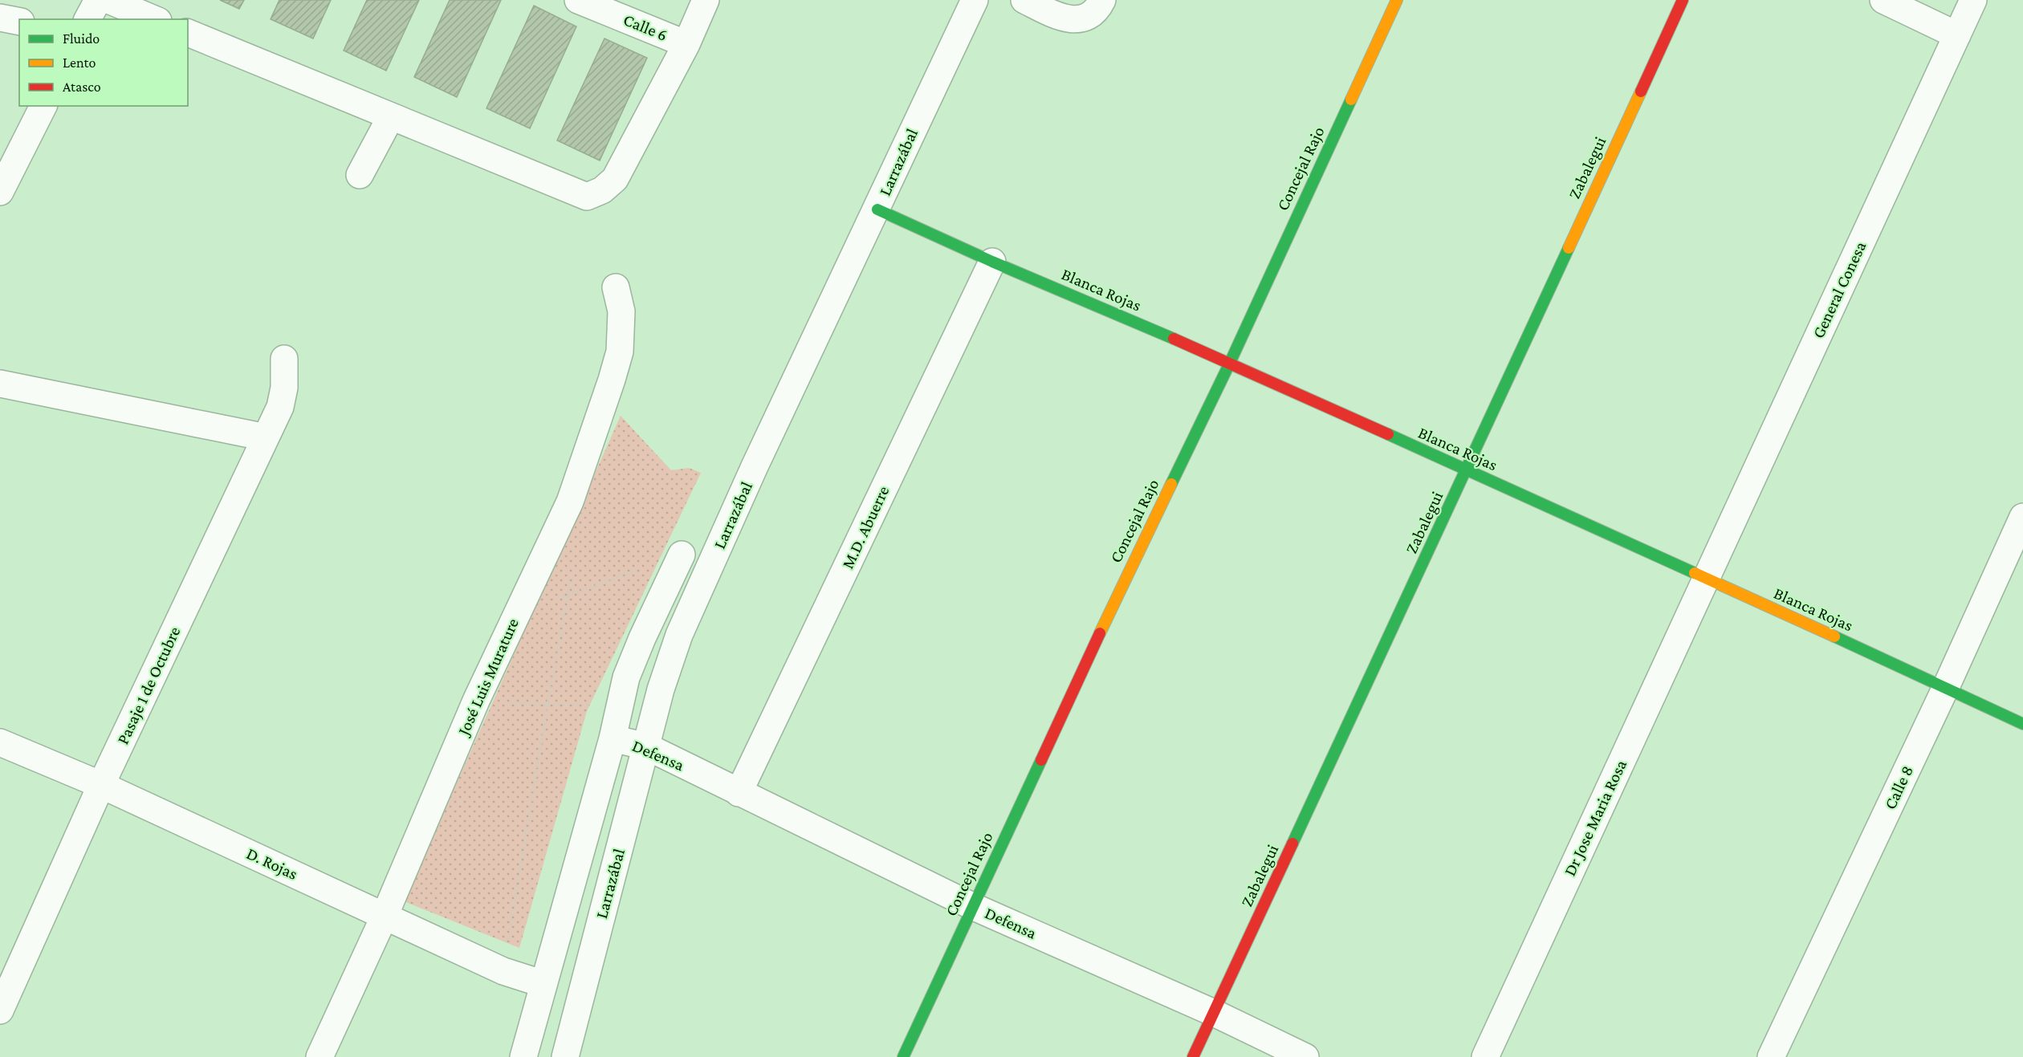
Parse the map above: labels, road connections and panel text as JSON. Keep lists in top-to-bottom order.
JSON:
{
  "streets": {
    "street": [
      "Calle 6",
      "Larrazábal",
      "Zabalegui",
      "Concejal Rajo",
      "Blanca Rojas",
      "General Conesa",
      "M.D. Abuerre",
      "José Luis Murature",
      "Pasaje 1 de Octubre",
      "Defensa",
      "Calle 8",
      "Dr Jose Maria Rosa",
      "D. Rojas"
    ]
  },
  "crossings": [
    ["Larrazábal", "Blanca Rojas"],
    ["Larrazábal", "Defensa"],
    ["Zabalegui", "Blanca Rojas"],
    ["Zabalegui", "Defensa"],
    ["Concejal Rajo", "Blanca Rojas"],
    ["Concejal Rajo", "Defensa"],
    ["Blanca Rojas", "General Conesa"],
    ["Blanca Rojas", "M.D. Abuerre"],
    ["Blanca Rojas", "Calle 8"],
    ["Blanca Rojas", "Dr Jose Maria Rosa"],
    ["General Conesa", "Dr Jose Maria Rosa"],
    ["M.D. Abuerre", "Defensa"],
    ["José Luis Murature", "D. Rojas"],
    ["Pasaje 1 de Octubre", "D. Rojas"]
  ],
  "legend": ["Fluido", "Lento", "Atasco"]
}
